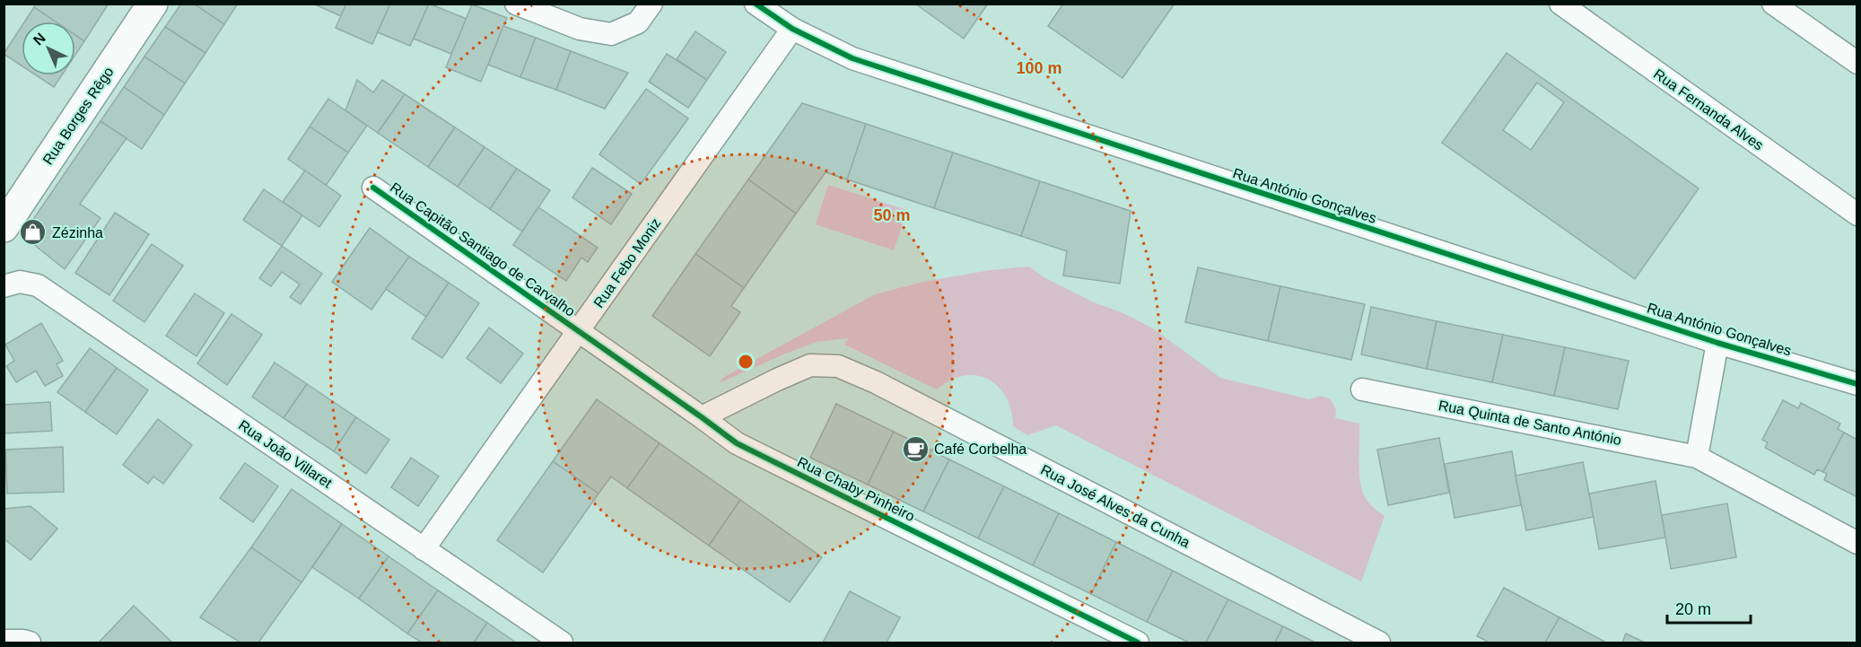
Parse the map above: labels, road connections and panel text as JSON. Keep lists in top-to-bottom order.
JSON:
{
  "streets": {
    "main road": ["Rua Borges Rêgo"],
    "street": [
      "Rua Fernanda Alves",
      "Rua António Gonçalves",
      "Rua Capitão Santiago de Carvalho",
      "Rua Febo Moniz",
      "Rua Quinta de Santo António",
      "Rua João Villaret",
      "Rua Chaby Pinheiro",
      "Rua José Alves da Cunha"
    ]
  },
  "crossings": [
    ["Rua António Gonçalves", "Rua Febo Moniz"],
    ["Rua Capitão Santiago de Carvalho", "Rua Febo Moniz"],
    ["Rua Capitão Santiago de Carvalho", "Rua Chaby Pinheiro"],
    ["Rua Febo Moniz", "Rua João Villaret"],
    ["Rua Febo Moniz", "Rua Chaby Pinheiro"],
    ["Rua Chaby Pinheiro", "Rua José Alves da Cunha"]
  ],
  "places": {
    "shop": ["Zézinha"],
    "cafe": ["Café Corbelha"]
  },
  "scale_bar": "20 m",
  "north": "top left",
  "rings": ["100 m", "50 m"]
}
